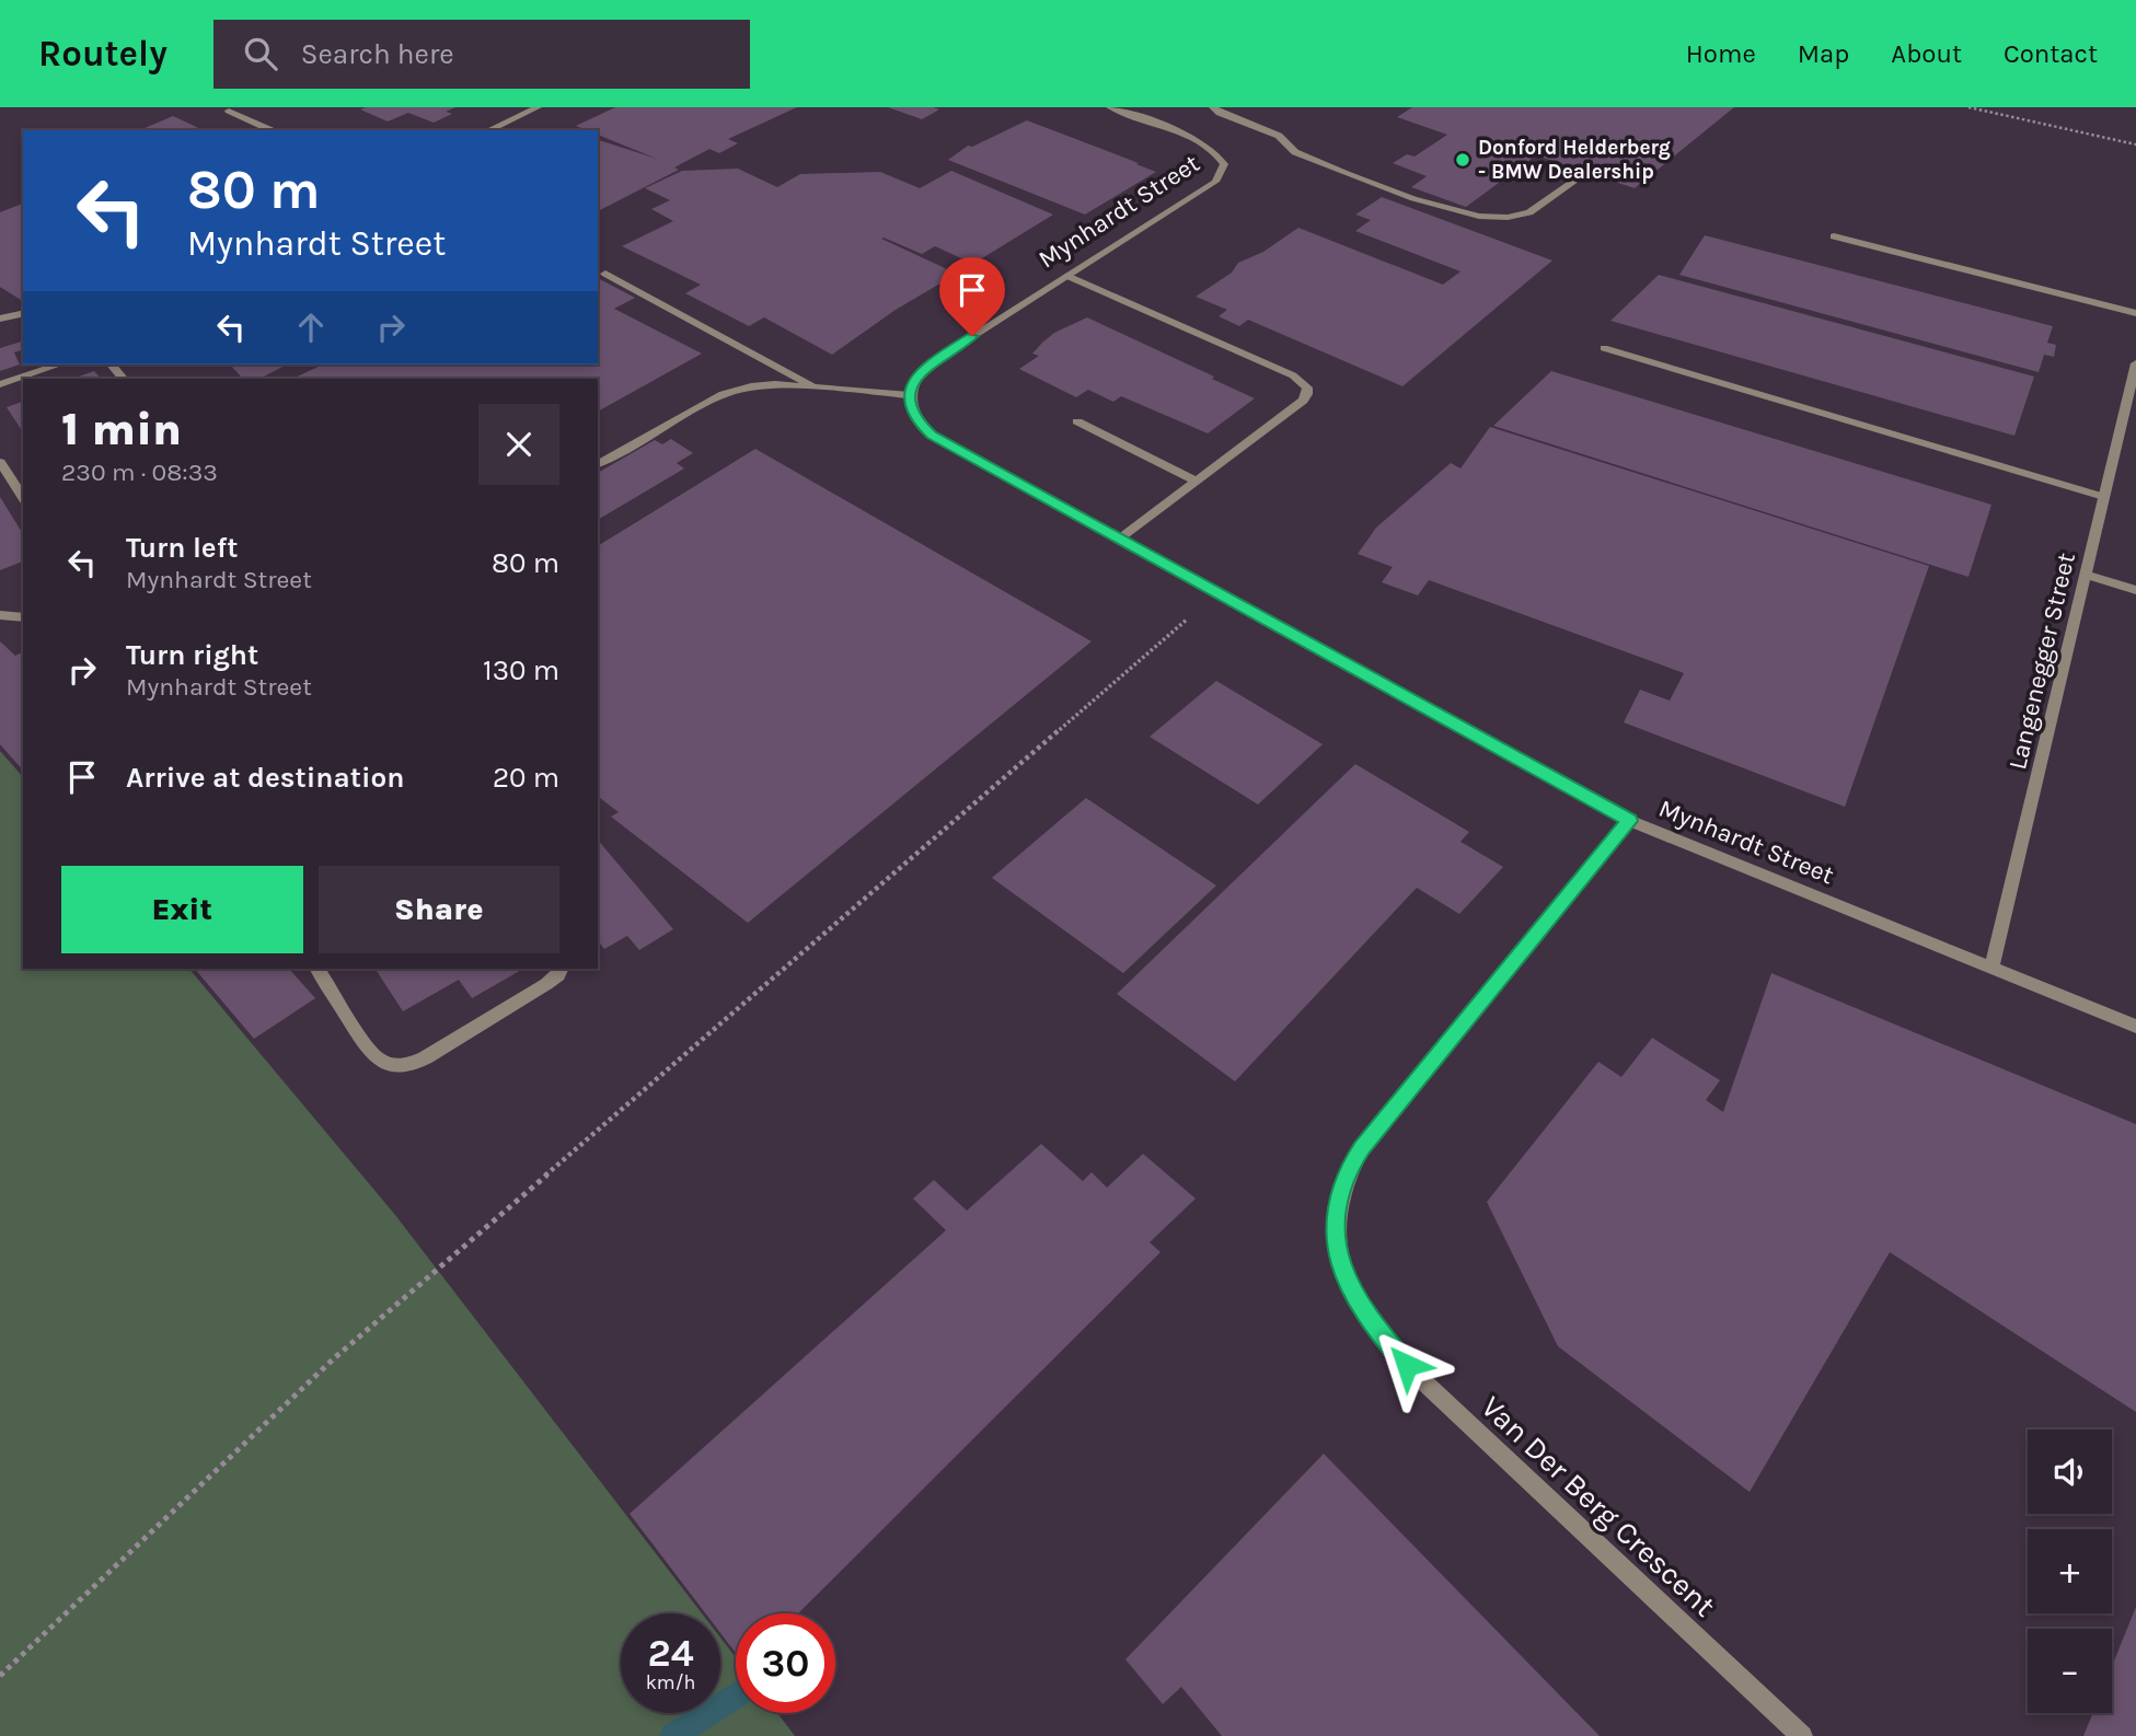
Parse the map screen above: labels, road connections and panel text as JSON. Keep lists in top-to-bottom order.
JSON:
{
  "streets": {
    "street": ["Mynhardt Street", "Langenegger Street", "Van Der Berg Crescent"]
  },
  "crossings": [
    ["Mynhardt Street", "Langenegger Street"],
    ["Mynhardt Street", "Van Der Berg Crescent"]
  ],
  "places": ["Donford Helderberg - BMW Dealership"],
  "page": {
    "header": "Routely",
    "search": "Search here",
    "nav": [
      "Home",
      "Map",
      "About",
      "Contact"
    ],
    "turn": ["80 m", "Mynhardt Street"],
    "heading": ["1 min", "230 m · 08:33"],
    "list": [
      {
        "name": "Turn left",
        "note": "Mynhardt Street",
        "value": "80 m"
      },
      {
        "name": "Turn right",
        "note": "Mynhardt Street",
        "value": "130 m"
      },
      {
        "name": "Arrive at destination",
        "value": "20 m"
      }
    ],
    "buttons": ["Exit", "Share"],
    "map_buttons": ["+", "−"],
    "speed": "24 km/h",
    "limit": "30"
  }
}
